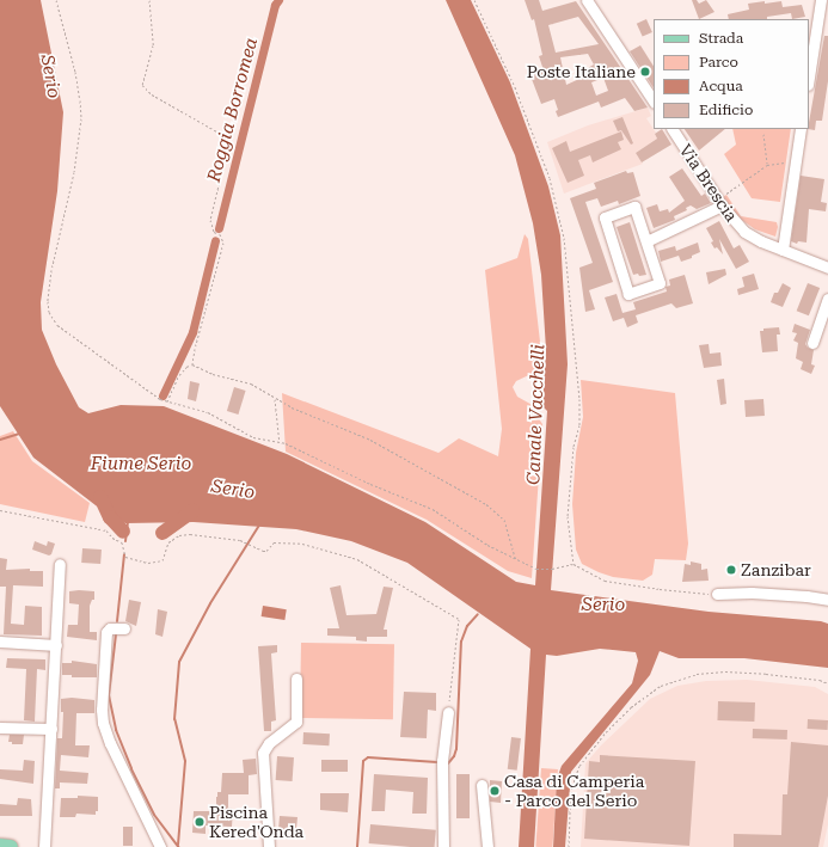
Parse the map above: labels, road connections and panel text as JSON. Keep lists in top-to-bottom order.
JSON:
{
  "streets": {
    "street": ["Via Brescia"]
  },
  "water": [
    "Serio",
    "Roggia Borromea",
    "Canale Vacchelli",
    "Fiume Serio"
  ],
  "places": [
    "Poste Italiane",
    "Zanzibar",
    "Casa di Camperia - Parco del Serio",
    "Piscina Kered'Onda"
  ],
  "legend": [
    "Strada",
    "Parco",
    "Acqua",
    "Edificio"
  ]
}
